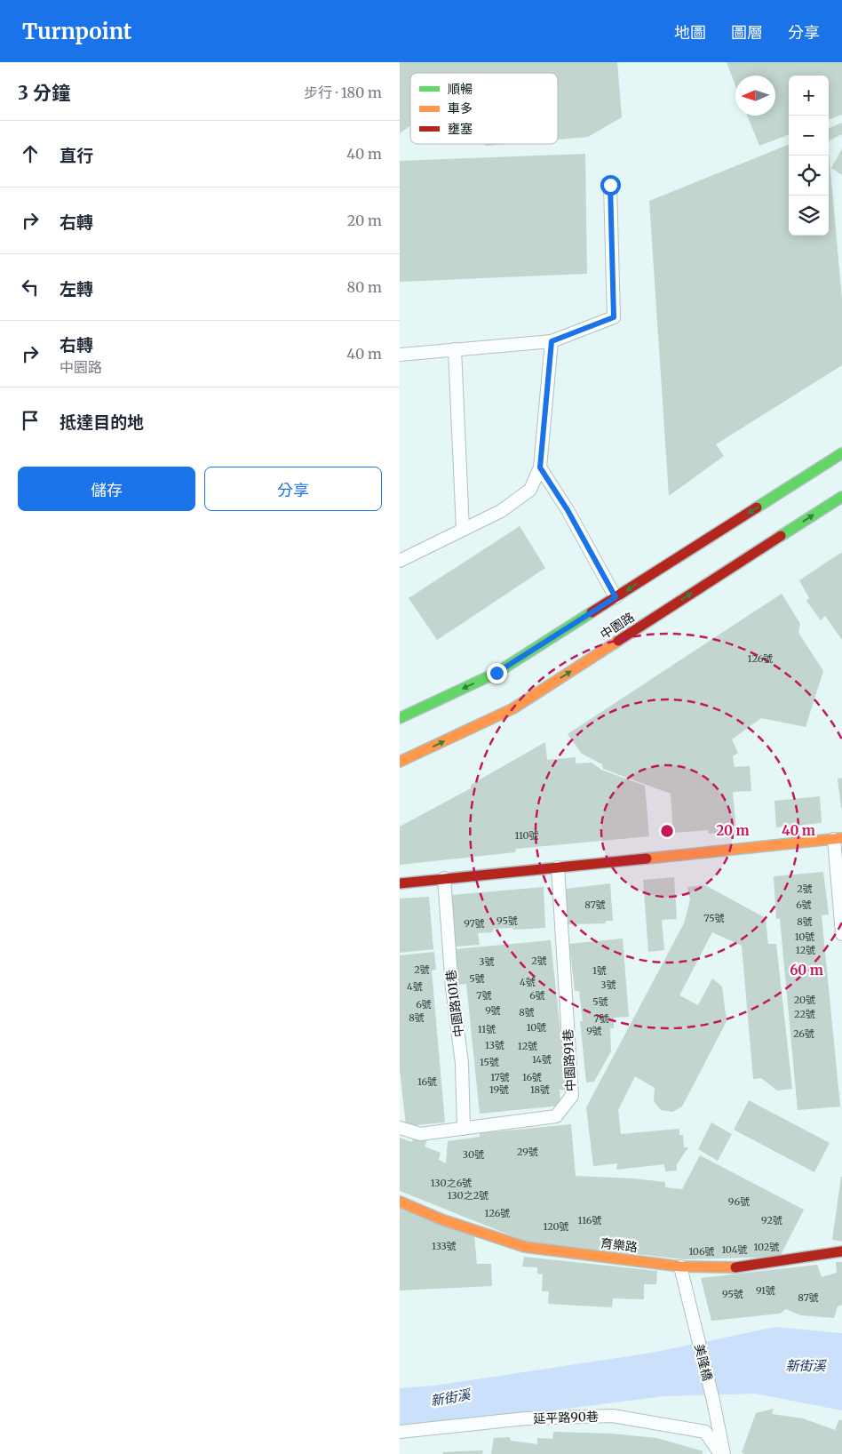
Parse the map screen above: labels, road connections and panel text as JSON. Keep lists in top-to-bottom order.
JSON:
{
  "streets": {
    "main road": ["中園路", "育樂路"],
    "lane": [
      "中園路101巷",
      "中園路91巷",
      "美隆橋",
      "延平路90巷"
    ]
  },
  "crossings": [
    ["中園路101巷", "中園路91巷"],
    ["育樂路", "美隆橋"],
    ["美隆橋", "延平路90巷"]
  ],
  "water": ["新街溪"],
  "house_numbers": [
    "126號",
    "110號",
    "2號",
    "87號",
    "6號",
    "75號",
    "95號",
    "8號",
    "97號",
    "10號",
    "12號",
    "2號",
    "3號",
    "2號",
    "1號",
    "5號",
    "4號",
    "3號",
    "4號",
    "7號",
    "6號",
    "20號",
    "5號",
    "6號",
    "9號",
    "8號",
    "22號",
    "8號",
    "7號",
    "10號",
    "11號",
    "9號",
    "26號",
    "13號",
    "12號",
    "14號",
    "15號",
    "17號",
    "16號",
    "16號",
    "19號",
    "18號",
    "29號",
    "30號",
    "130之6號",
    "130之2號",
    "96號",
    "126號",
    "116號",
    "92號",
    "120號",
    "133號",
    "102號",
    "104號",
    "106號",
    "91號",
    "95號",
    "87號"
  ],
  "legend": ["順暢", "車多", "壅塞"],
  "north": "left",
  "page": {
    "header": "Turnpoint",
    "nav": ["地圖", "圖層", "分享"],
    "heading": ["3 分鐘", "步行 · 180 m"],
    "map_buttons": ["+", "−"],
    "list": [
      ["直行", "40 m"],
      ["右轉", "20 m"],
      ["左轉", "80 m"],
      ["右轉", "中園路", "40 m"],
      "抵達目的地"
    ],
    "buttons": ["儲存", "分享"]
  },
  "rings": ["20 m", "40 m", "60 m"]
}
